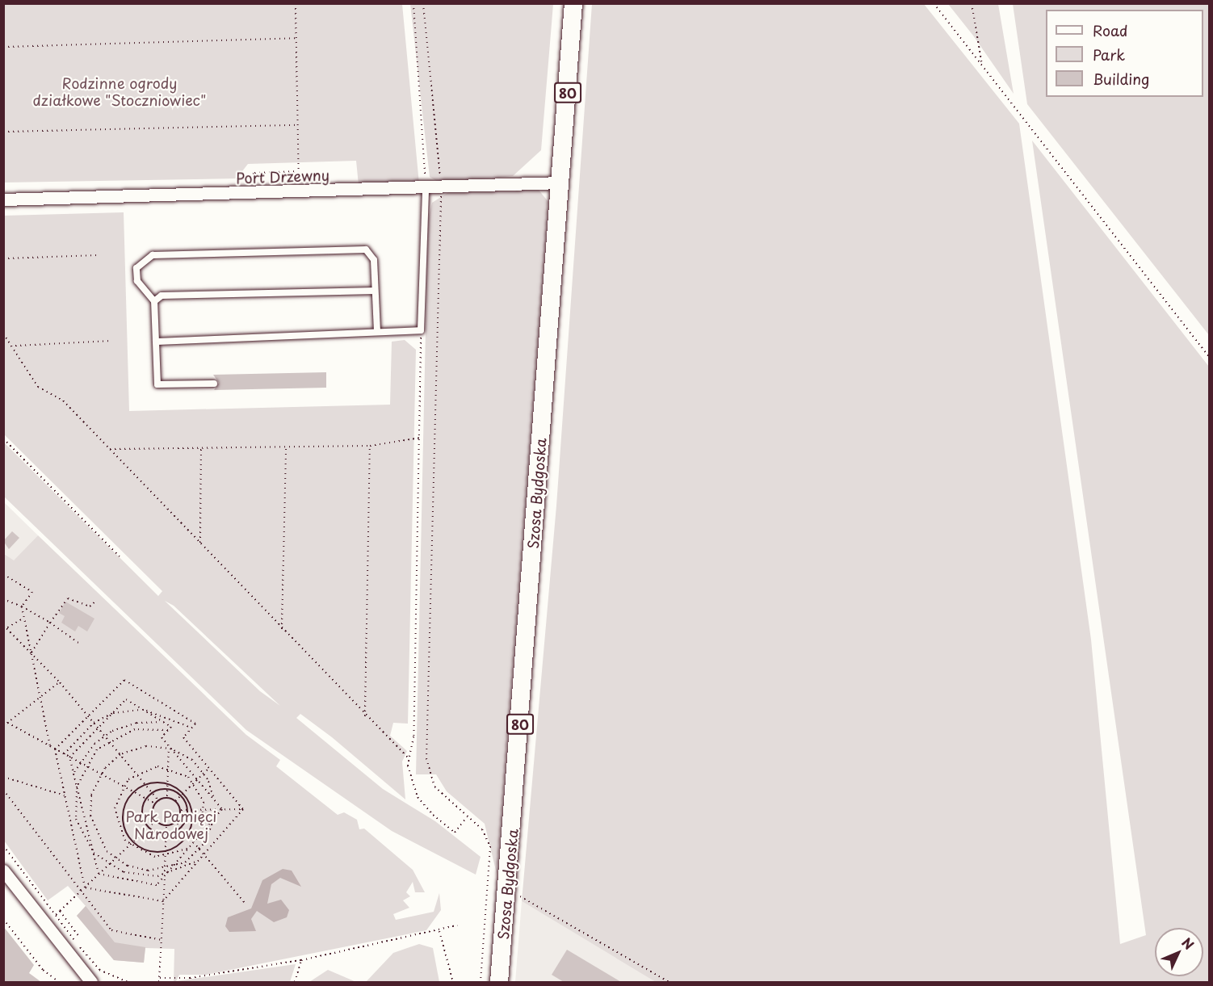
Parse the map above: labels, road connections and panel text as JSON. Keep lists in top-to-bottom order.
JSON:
{
  "streets": {
    "main road": ["80", "Szosa Bydgoska"],
    "street": ["Port Drzewny"]
  },
  "crossings": [
    ["Port Drzewny", "Szosa Bydgoska"]
  ],
  "parks": ["Rodzinne ogrody działkowe \"Stoczniowiec\"", "Park Pamięci Narodowej"],
  "legend": ["Road", "Park", "Building"],
  "north": "top right"
}
